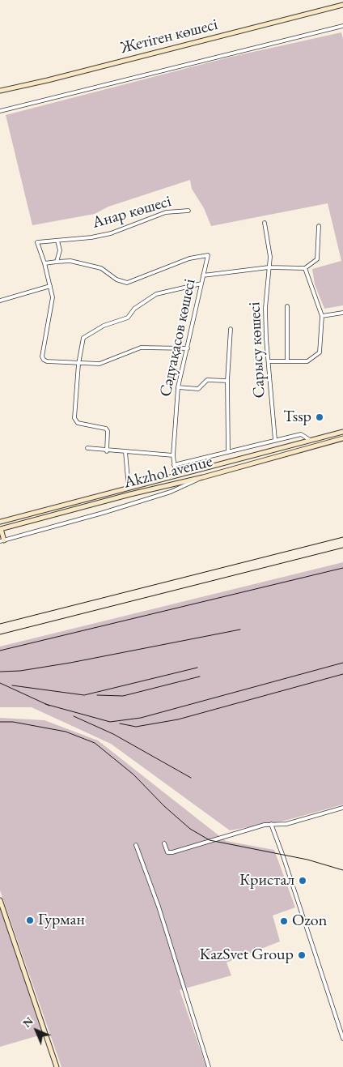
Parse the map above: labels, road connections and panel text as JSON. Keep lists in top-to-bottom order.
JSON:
{
  "streets": {
    "main road": ["Жетіген көшесі", "Akzhol avenue"],
    "street": ["Анар көшесі", "Сәдуақасов көшесі", "Сарысу көшесі"]
  },
  "crossings": [
    ["Сәдуақасов көшесі", "Akzhol avenue"]
  ],
  "places": [
    "Tssp",
    "Кристал",
    "Гурман",
    "Ozon",
    "KazSvet Group"
  ],
  "north": "top left"
}
